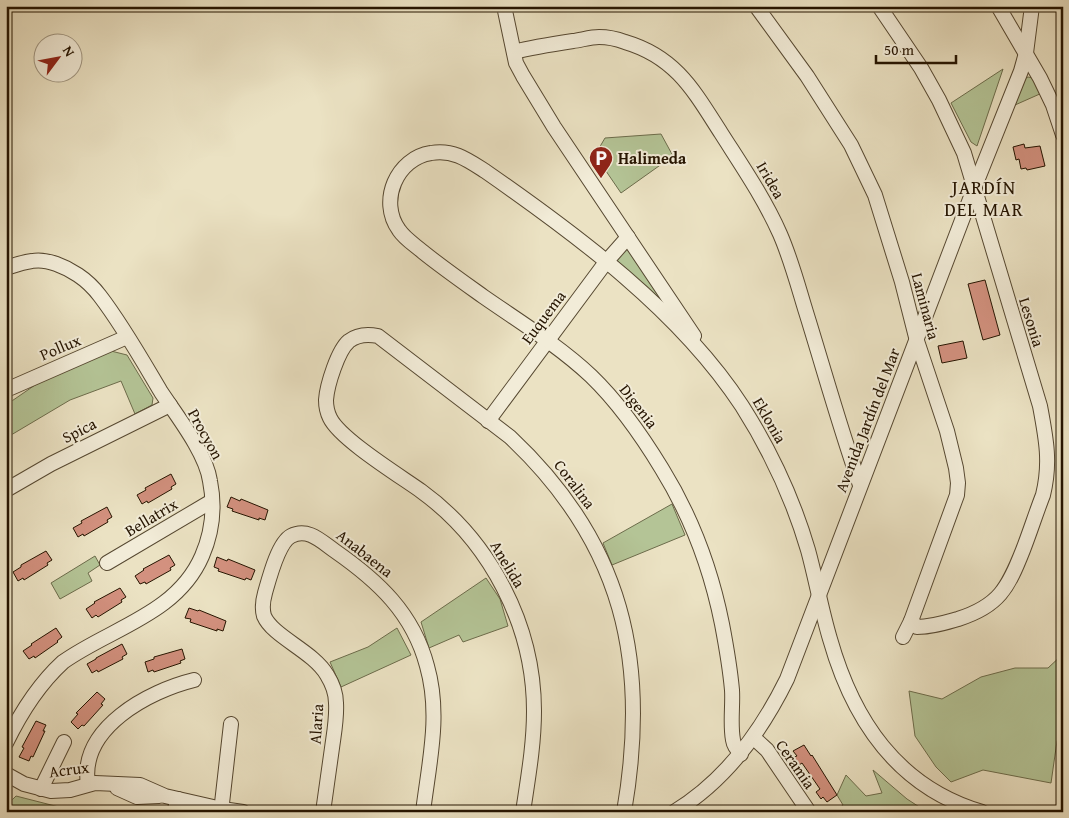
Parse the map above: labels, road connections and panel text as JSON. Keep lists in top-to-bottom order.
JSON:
{
  "streets": {
    "street": [
      "Iridea",
      "Laminaria",
      "Euquema",
      "Lesonia",
      "Pollux",
      "Digenia",
      "Eklonia",
      "Avenida Jardín del Mar",
      "Spica",
      "Procyon",
      "Coralina",
      "Bellatrix",
      "Anabaena",
      "Anelida",
      "Alaria",
      "Ceramia",
      "Acrux"
    ]
  },
  "crossings": [
    ["Iridea", "Avenida Jardín del Mar"],
    ["Laminaria", "Lesonia"],
    ["Laminaria", "Avenida Jardín del Mar"],
    ["Euquema", "Digenia"],
    ["Euquema", "Eklonia"],
    ["Euquema", "Coralina"],
    ["Lesonia", "Avenida Jardín del Mar"],
    ["Pollux", "Procyon"],
    ["Digenia", "Eklonia"],
    ["Digenia", "Avenida Jardín del Mar"],
    ["Eklonia", "Avenida Jardín del Mar"],
    ["Avenida Jardín del Mar", "Ceramia"],
    ["Spica", "Procyon"],
    ["Procyon", "Bellatrix"],
    ["Coralina", "Anelida"],
    ["Anabaena", "Alaria"]
  ],
  "districts": ["JARDÍN DEL MAR"],
  "places": {
    "parking": ["Halimeda"]
  },
  "scale_bar": "50 m",
  "north": "top right"
}
